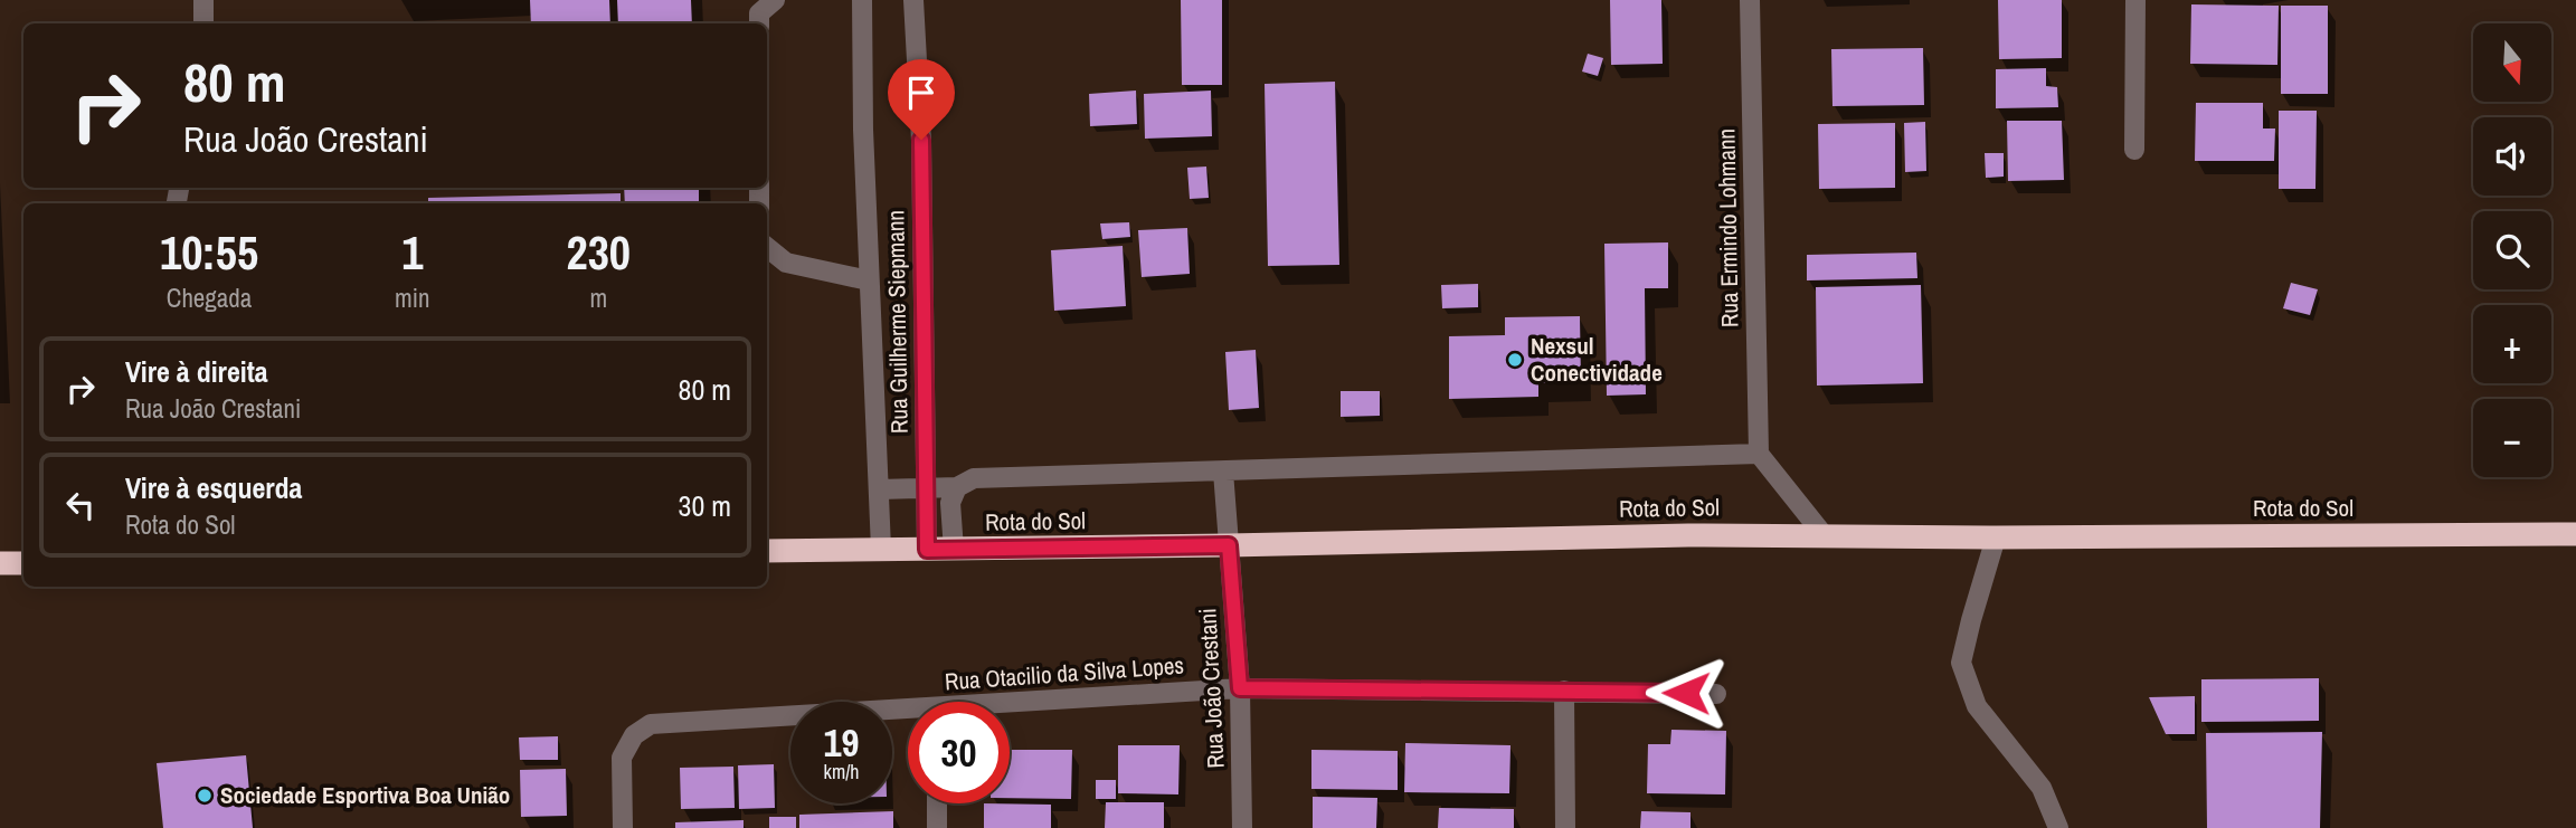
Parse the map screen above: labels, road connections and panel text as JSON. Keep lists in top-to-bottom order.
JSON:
{
  "streets": {
    "highway": ["Rota do Sol"],
    "street": [
      "Rua Ermindo Lohmann",
      "Rua Guilherme Siepmann",
      "Rua Otacilio da Silva Lopes",
      "Rua João Crestani"
    ]
  },
  "crossings": [
    ["Rua Guilherme Siepmann", "Rota do Sol"],
    ["Rota do Sol", "Rua João Crestani"],
    ["Rua Otacilio da Silva Lopes", "Rua João Crestani"]
  ],
  "places": ["Nexsul Conectividade", "Sociedade Esportiva Boa União"],
  "north": "bottom",
  "page": {
    "map_buttons": ["+", "−"],
    "turn": ["80 m", "Rua João Crestani"],
    "eta": [
      "10:55",
      "Chegada",
      "1",
      "min",
      "230",
      "m"
    ],
    "list": [
      {
        "name": "Vire à direita",
        "note": "Rua João Crestani",
        "value": "80 m"
      },
      {
        "name": "Vire à esquerda",
        "note": "Rota do Sol",
        "value": "30 m"
      }
    ],
    "speed": "19 km/h",
    "limit": "30"
  }
}
